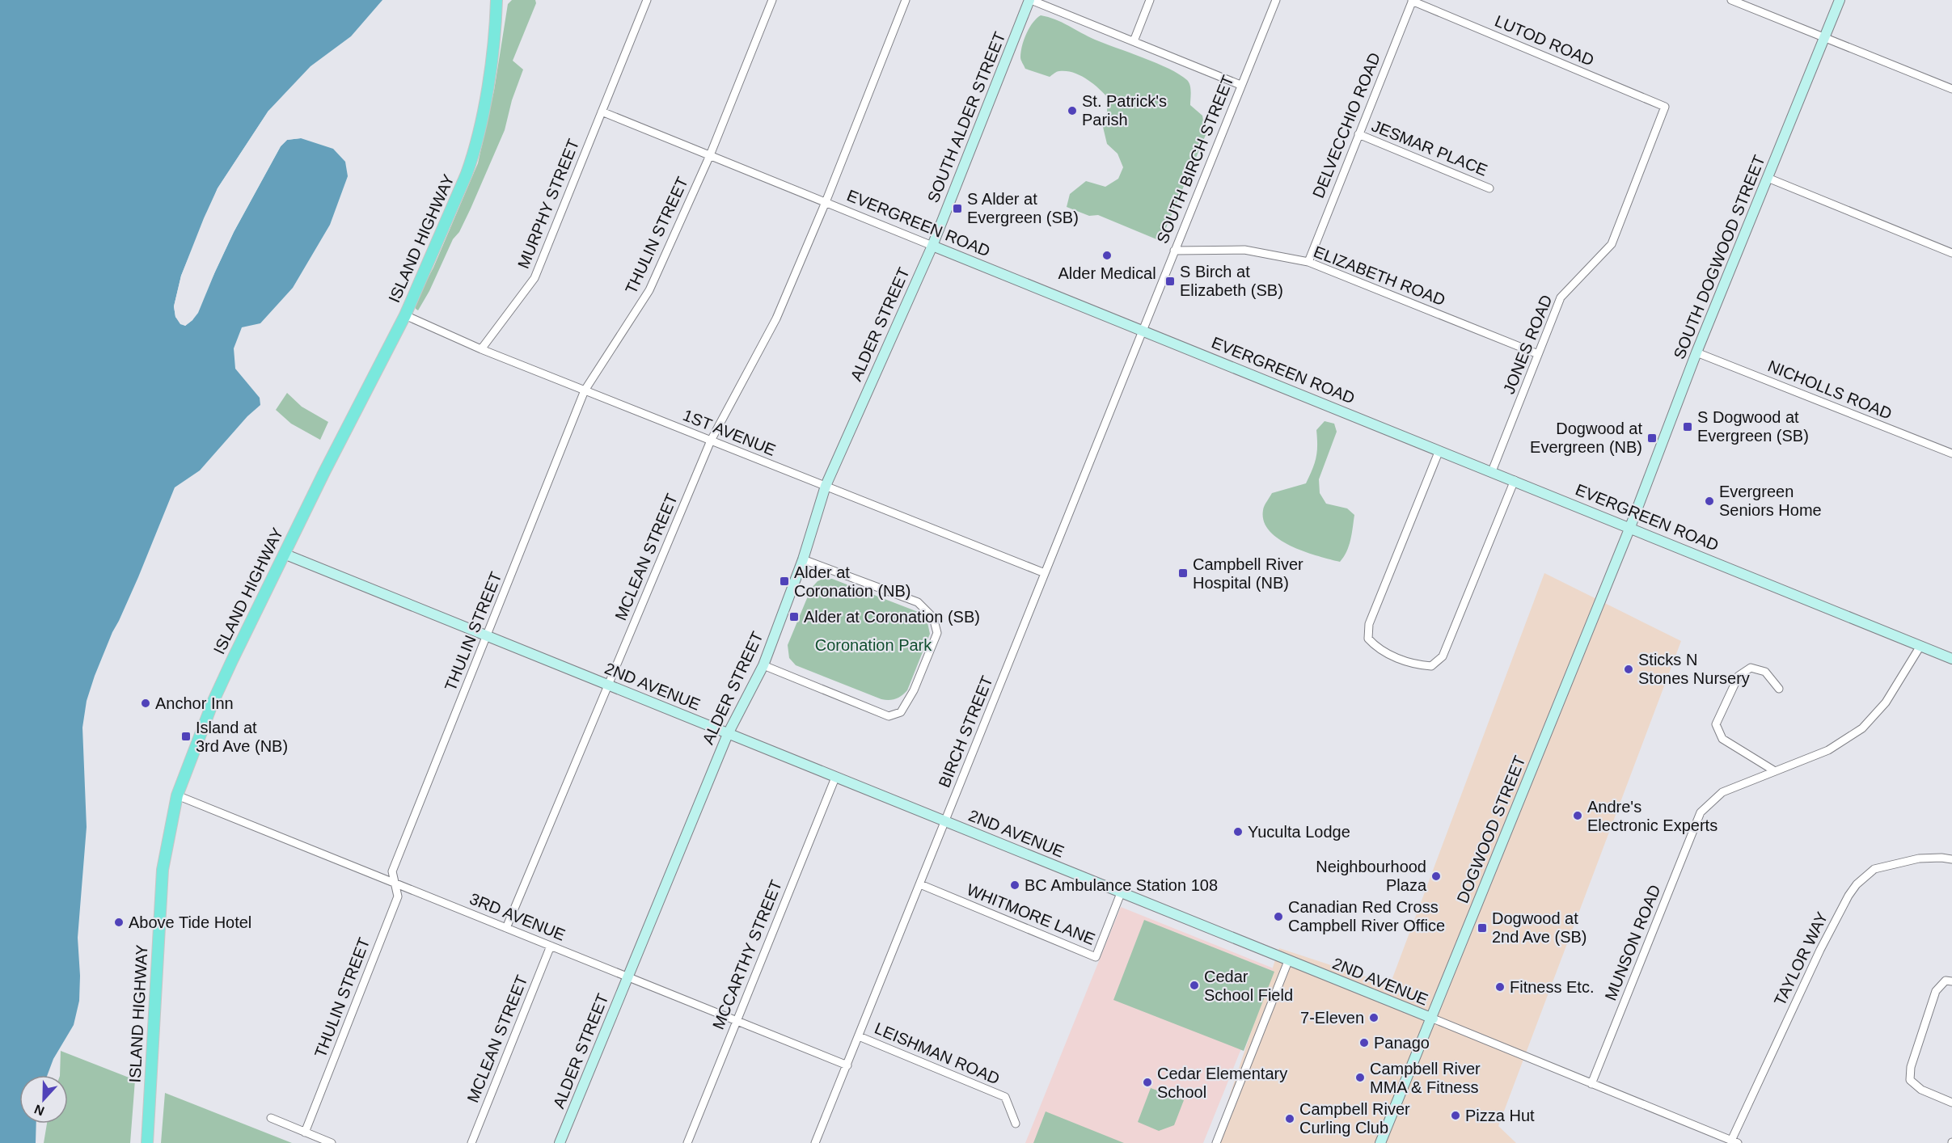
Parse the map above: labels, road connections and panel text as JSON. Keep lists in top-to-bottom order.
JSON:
{
  "streets": {
    "main road": ["ISLAND HIGHWAY"],
    "street": [
      "LUTOD ROAD",
      "SOUTH ALDER STREET",
      "DELVECCHIO ROAD",
      "JESMAR PLACE",
      "SOUTH BIRCH STREET",
      "MURPHY STREET",
      "EVERGREEN ROAD",
      "THULIN STREET",
      "SOUTH DOGWOOD STREET",
      "ELIZABETH ROAD",
      "ALDER STREET",
      "JONES ROAD",
      "NICHOLLS ROAD",
      "1ST AVENUE",
      "MCLEAN STREET",
      "2ND AVENUE",
      "BIRCH STREET",
      "DOGWOOD STREET",
      "WHITMORE LANE",
      "3RD AVENUE",
      "MUNSON ROAD",
      "MCCARTHY STREET",
      "TAYLOR WAY",
      "LEISHMAN ROAD"
    ]
  },
  "crossings": [
    ["LUTOD ROAD", "DELVECCHIO ROAD"],
    ["LUTOD ROAD", "JONES ROAD"],
    ["SOUTH ALDER STREET", "EVERGREEN ROAD"],
    ["SOUTH ALDER STREET", "ALDER STREET"],
    ["DELVECCHIO ROAD", "JESMAR PLACE"],
    ["DELVECCHIO ROAD", "ELIZABETH ROAD"],
    ["SOUTH BIRCH STREET", "EVERGREEN ROAD"],
    ["SOUTH BIRCH STREET", "ELIZABETH ROAD"],
    ["SOUTH BIRCH STREET", "BIRCH STREET"],
    ["MURPHY STREET", "EVERGREEN ROAD"],
    ["MURPHY STREET", "1ST AVENUE"],
    ["EVERGREEN ROAD", "THULIN STREET"],
    ["EVERGREEN ROAD", "SOUTH DOGWOOD STREET"],
    ["EVERGREEN ROAD", "ALDER STREET"],
    ["EVERGREEN ROAD", "JONES ROAD"],
    ["EVERGREEN ROAD", "MCLEAN STREET"],
    ["EVERGREEN ROAD", "BIRCH STREET"],
    ["EVERGREEN ROAD", "DOGWOOD STREET"],
    ["THULIN STREET", "1ST AVENUE"],
    ["THULIN STREET", "2ND AVENUE"],
    ["THULIN STREET", "3RD AVENUE"],
    ["ISLAND HIGHWAY", "1ST AVENUE"],
    ["ISLAND HIGHWAY", "2ND AVENUE"],
    ["ISLAND HIGHWAY", "3RD AVENUE"],
    ["SOUTH DOGWOOD STREET", "NICHOLLS ROAD"],
    ["SOUTH DOGWOOD STREET", "DOGWOOD STREET"],
    ["ELIZABETH ROAD", "JONES ROAD"],
    ["ALDER STREET", "1ST AVENUE"],
    ["ALDER STREET", "2ND AVENUE"],
    ["ALDER STREET", "3RD AVENUE"],
    ["1ST AVENUE", "MCLEAN STREET"],
    ["1ST AVENUE", "BIRCH STREET"],
    ["MCLEAN STREET", "2ND AVENUE"],
    ["MCLEAN STREET", "3RD AVENUE"],
    ["2ND AVENUE", "BIRCH STREET"],
    ["2ND AVENUE", "DOGWOOD STREET"],
    ["2ND AVENUE", "WHITMORE LANE"],
    ["2ND AVENUE", "MUNSON ROAD"],
    ["2ND AVENUE", "MCCARTHY STREET"],
    ["2ND AVENUE", "TAYLOR WAY"],
    ["BIRCH STREET", "WHITMORE LANE"],
    ["BIRCH STREET", "3RD AVENUE"],
    ["BIRCH STREET", "LEISHMAN ROAD"],
    ["3RD AVENUE", "MCCARTHY STREET"]
  ],
  "parks": ["Coronation Park"],
  "places": {
    "other": [
      "St. Patrick's Parish",
      "Alder Medical",
      "Evergreen Seniors Home",
      "Sticks N Stones Nursery",
      "Anchor Inn",
      "Andre's Electronic Experts",
      "Yuculta Lodge",
      "Neighbourhood Plaza",
      "BC Ambulance Station 108",
      "Canadian Red Cross Campbell River Office",
      "Above Tide Hotel",
      "Cedar School Field",
      "Fitness Etc.",
      "7-Eleven",
      "Panago",
      "Campbell River MMA & Fitness",
      "Cedar Elementary School",
      "Pizza Hut",
      "Campbell River Curling Club"
    ],
    "transit": [
      "S Alder at Evergreen (SB)",
      "S Birch at Elizabeth (SB)",
      "S Dogwood at Evergreen (SB)",
      "Dogwood at Evergreen (NB)",
      "Campbell River Hospital (NB)",
      "Alder at Coronation (NB)",
      "Alder at Coronation (SB)",
      "Island at 3rd Ave (NB)",
      "Dogwood at 2nd Ave (SB)"
    ]
  },
  "north": "bottom"
}
